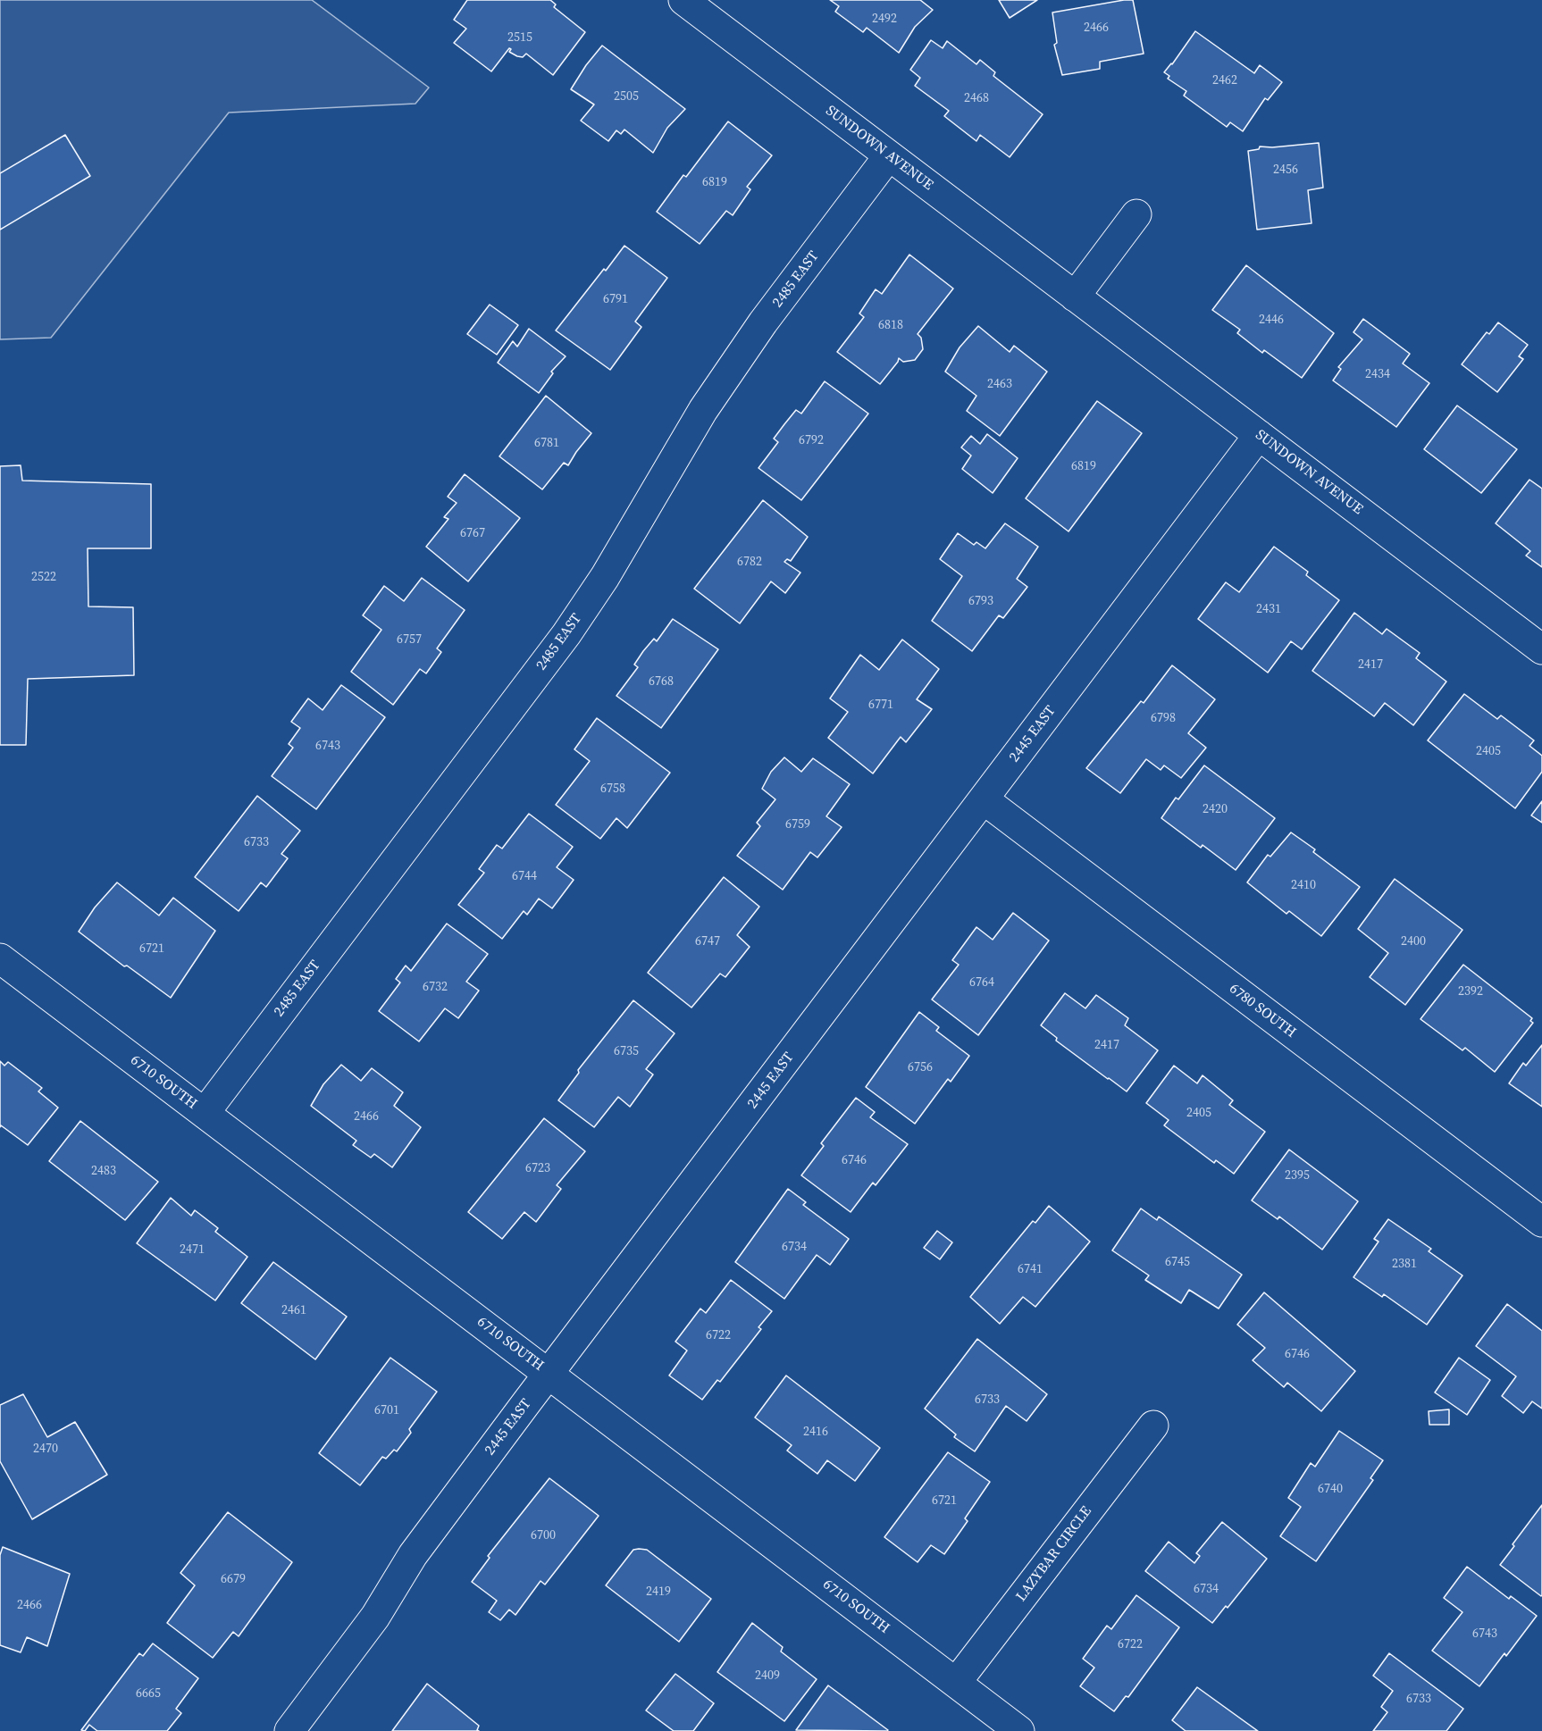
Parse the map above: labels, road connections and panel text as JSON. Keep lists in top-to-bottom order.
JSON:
{
  "streets": {
    "street": [
      "SUNDOWN AVENUE",
      "2485 EAST",
      "2445 EAST",
      "6780 SOUTH",
      "6710 SOUTH",
      "LAZYBAR CIRCLE"
    ]
  },
  "crossings": [
    ["SUNDOWN AVENUE", "2485 EAST"],
    ["SUNDOWN AVENUE", "2445 EAST"],
    ["2485 EAST", "6710 SOUTH"],
    ["2445 EAST", "6780 SOUTH"],
    ["2445 EAST", "6710 SOUTH"],
    ["6710 SOUTH", "LAZYBAR CIRCLE"]
  ],
  "house_numbers": [
    "2492",
    "2466",
    "2515",
    "2462",
    "2505",
    "2468",
    "2456",
    "6819",
    "6791",
    "2446",
    "6818",
    "2434",
    "2463",
    "6792",
    "6781",
    "6819",
    "6767",
    "6782",
    "2522",
    "6793",
    "2431",
    "6757",
    "2417",
    "6768",
    "6771",
    "6798",
    "6743",
    "2405",
    "6758",
    "2420",
    "6759",
    "6733",
    "6744",
    "2410",
    "6747",
    "2400",
    "6721",
    "6764",
    "6732",
    "2392",
    "2417",
    "6735",
    "6756",
    "2405",
    "2466",
    "6746",
    "6723",
    "2483",
    "2395",
    "6734",
    "2471",
    "6745",
    "2381",
    "6741",
    "2461",
    "6722",
    "6746",
    "6733",
    "6701",
    "2416",
    "2470",
    "6740",
    "6721",
    "6700",
    "6679",
    "6734",
    "2419",
    "2466",
    "6743",
    "6722",
    "2409",
    "6665",
    "6733"
  ]
}
